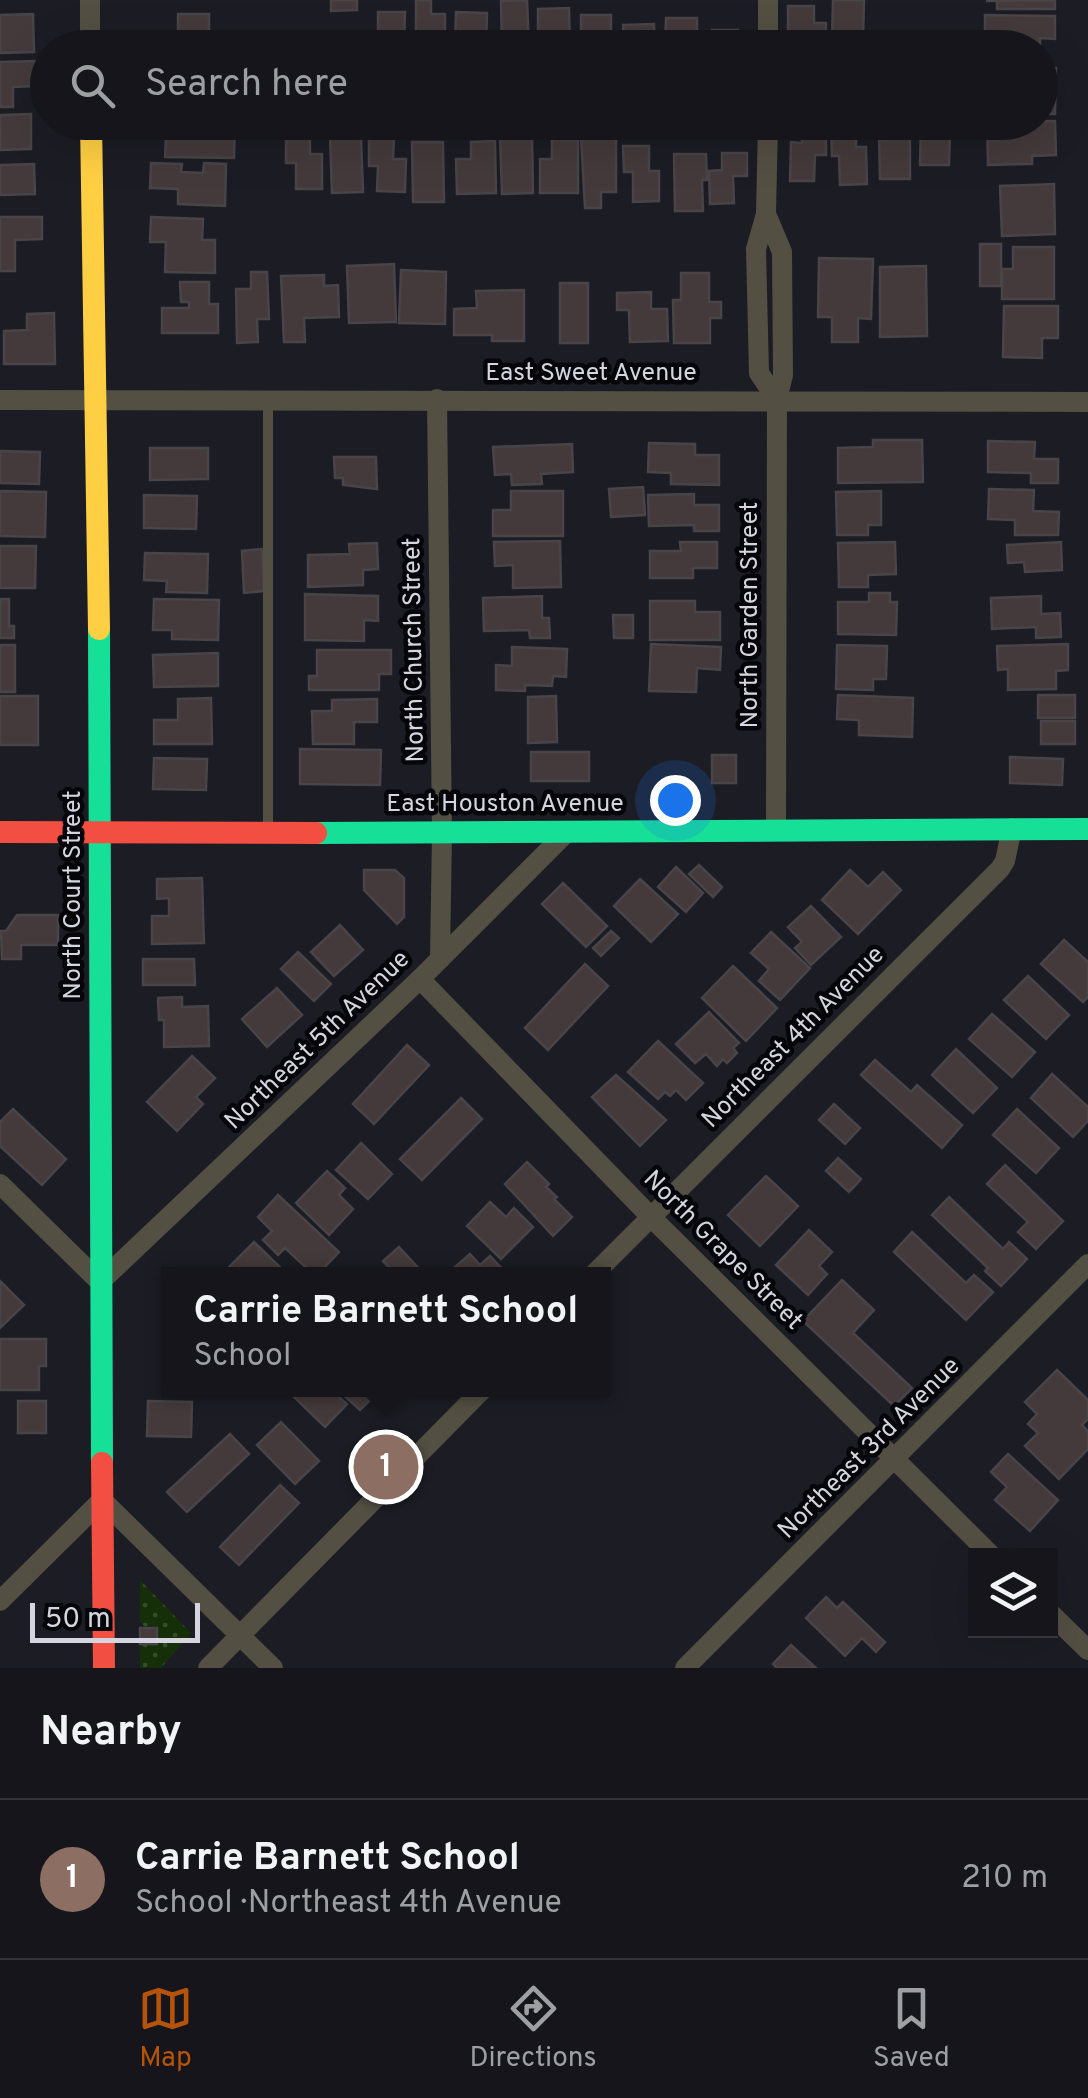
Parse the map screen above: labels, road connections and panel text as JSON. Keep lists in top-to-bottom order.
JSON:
{
  "streets": {
    "street": [
      "East Sweet Avenue",
      "North Garden Street",
      "North Church Street",
      "East Houston Avenue",
      "North Court Street",
      "Northeast 4th Avenue",
      "Northeast 5th Avenue",
      "North Grape Street",
      "Northeast 3rd Avenue"
    ]
  },
  "crossings": [
    ["East Sweet Avenue", "North Garden Street"],
    ["East Sweet Avenue", "North Church Street"],
    ["East Sweet Avenue", "North Court Street"],
    ["North Garden Street", "East Houston Avenue"],
    ["North Church Street", "East Houston Avenue"],
    ["North Church Street", "Northeast 5th Avenue"],
    ["East Houston Avenue", "North Court Street"],
    ["East Houston Avenue", "Northeast 4th Avenue"],
    ["East Houston Avenue", "Northeast 5th Avenue"],
    ["North Court Street", "Northeast 5th Avenue"],
    ["Northeast 4th Avenue", "North Grape Street"],
    ["Northeast 5th Avenue", "North Grape Street"],
    ["North Grape Street", "Northeast 3rd Avenue"]
  ],
  "scale_bar": "50 m",
  "page": {
    "search": "Search here",
    "popup": ["Carrie Barnett School", "School"],
    "pins": "1",
    "scale": "50 m",
    "heading": "Nearby",
    "list": [
      {
        "mark": "1",
        "name": "Carrie Barnett School",
        "note": "School · Northeast 4th Avenue",
        "value": "210 m"
      }
    ],
    "nav": ["Map", "Directions", "Saved"]
  }
}
